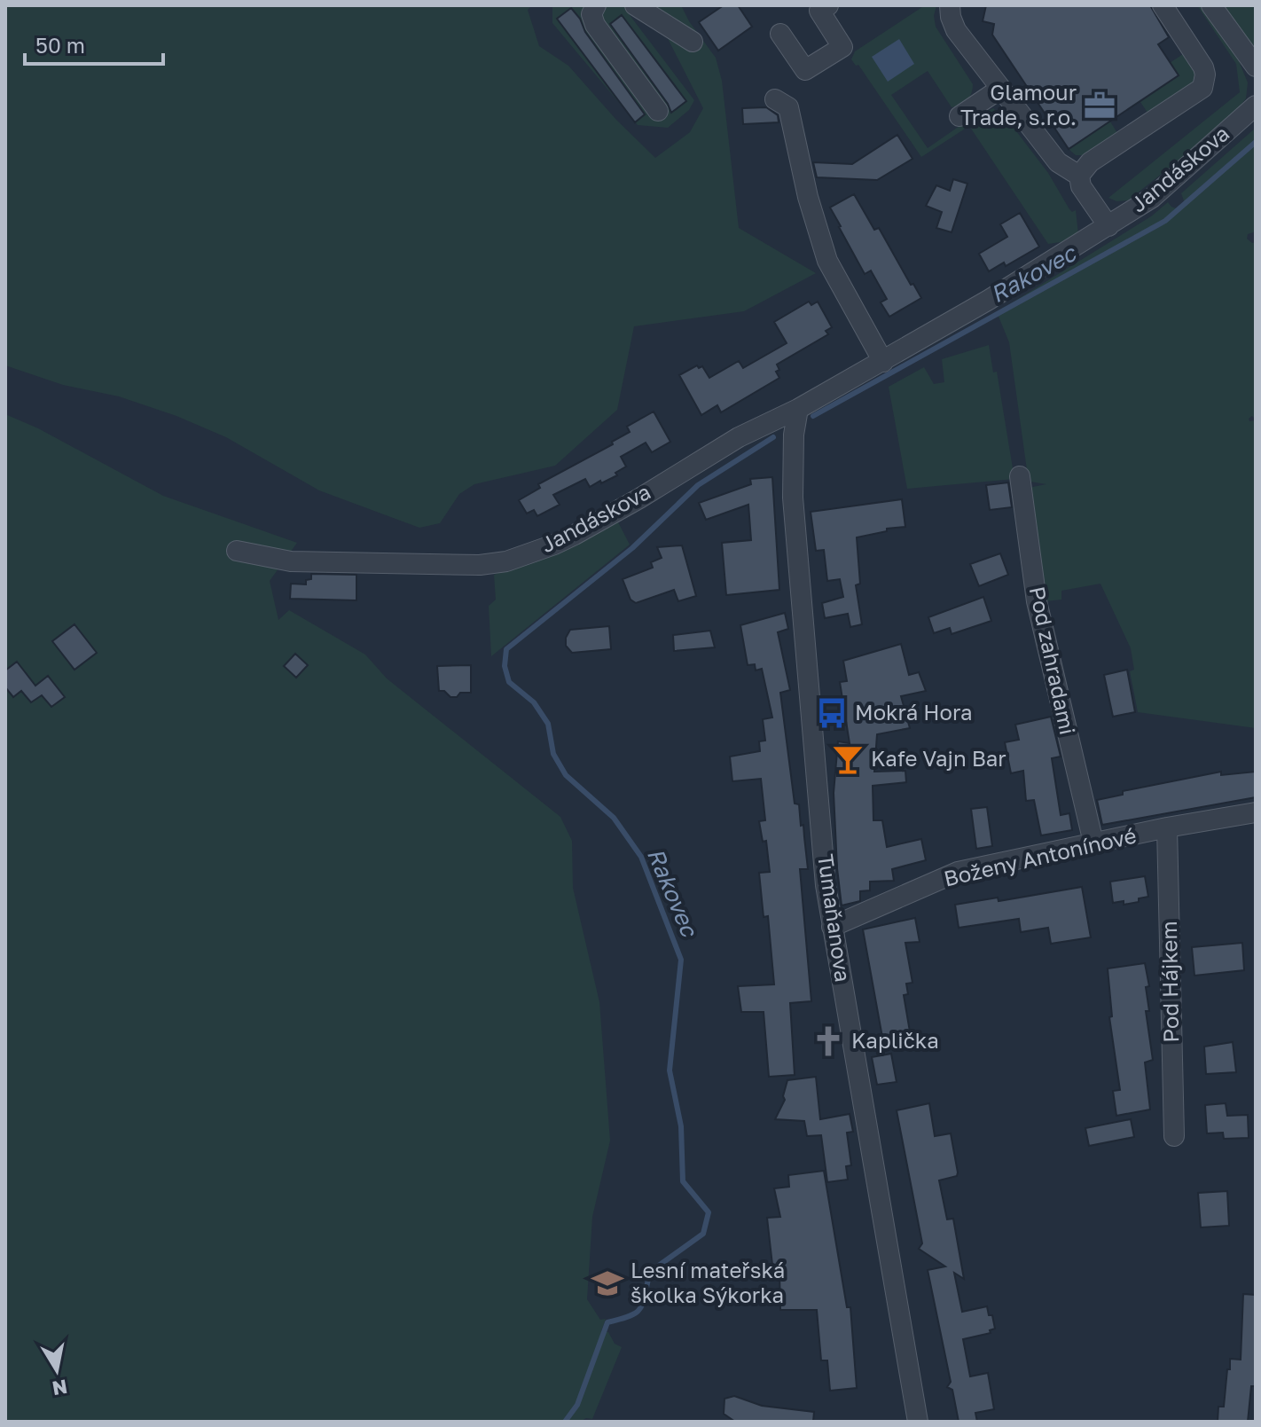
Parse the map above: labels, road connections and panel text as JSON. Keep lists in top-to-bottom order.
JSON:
{
  "streets": {
    "street": [
      "Jandáskova",
      "Pod zahradami",
      "Boženy Antonínové",
      "Tumaňanova",
      "Pod Hájkem"
    ]
  },
  "crossings": [
    ["Jandáskova", "Tumaňanova"],
    ["Pod zahradami", "Boženy Antonínové"],
    ["Boženy Antonínové", "Tumaňanova"],
    ["Boženy Antonínové", "Pod Hájkem"]
  ],
  "water": ["Rakovec"],
  "places": {
    "office": ["Glamour Trade, s.r.o."],
    "bus stop": ["Mokrá Hora"],
    "bar": ["Kafe Vajn Bar"],
    "church": ["Kaplička"],
    "school or university": ["Lesní mateřská školka Sýkorka"]
  },
  "scale_bar": "50 m",
  "north": "bottom"
}
